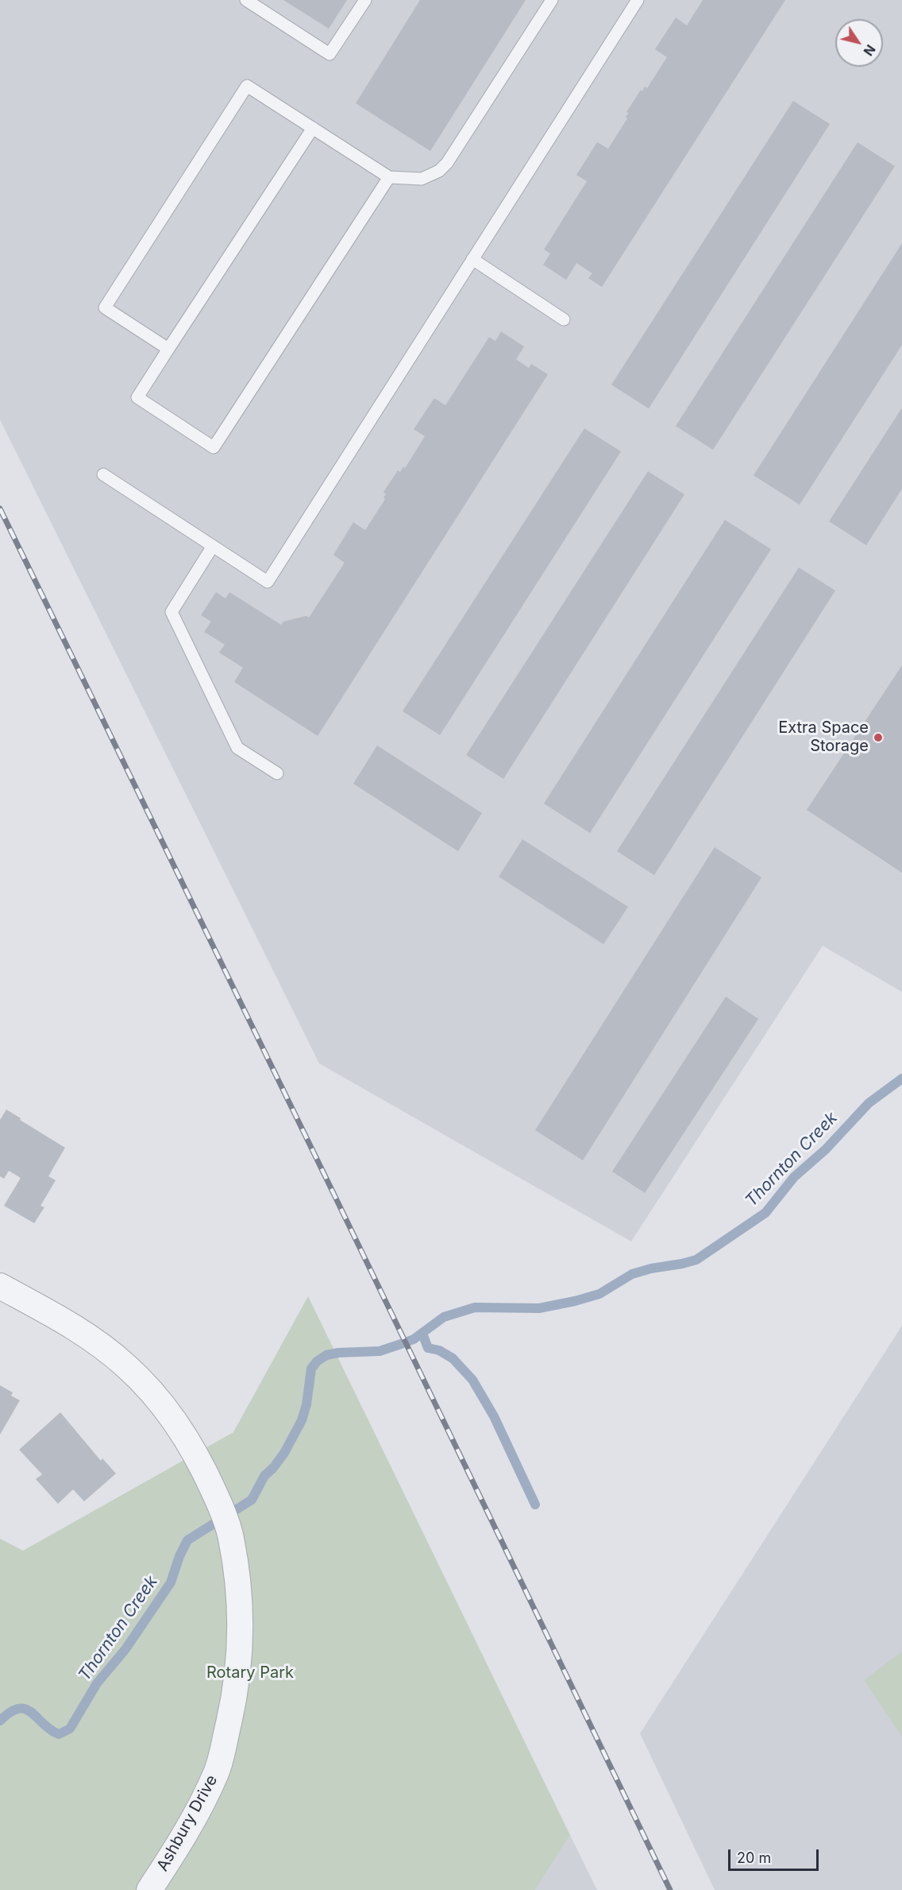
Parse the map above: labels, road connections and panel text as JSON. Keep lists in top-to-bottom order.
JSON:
{
  "streets": {
    "street": ["Ashbury Drive"]
  },
  "water": ["Thornton Creek"],
  "parks": ["Rotary Park"],
  "places": ["Extra Space Storage"],
  "scale_bar": "20 m",
  "north": "bottom right"
}
